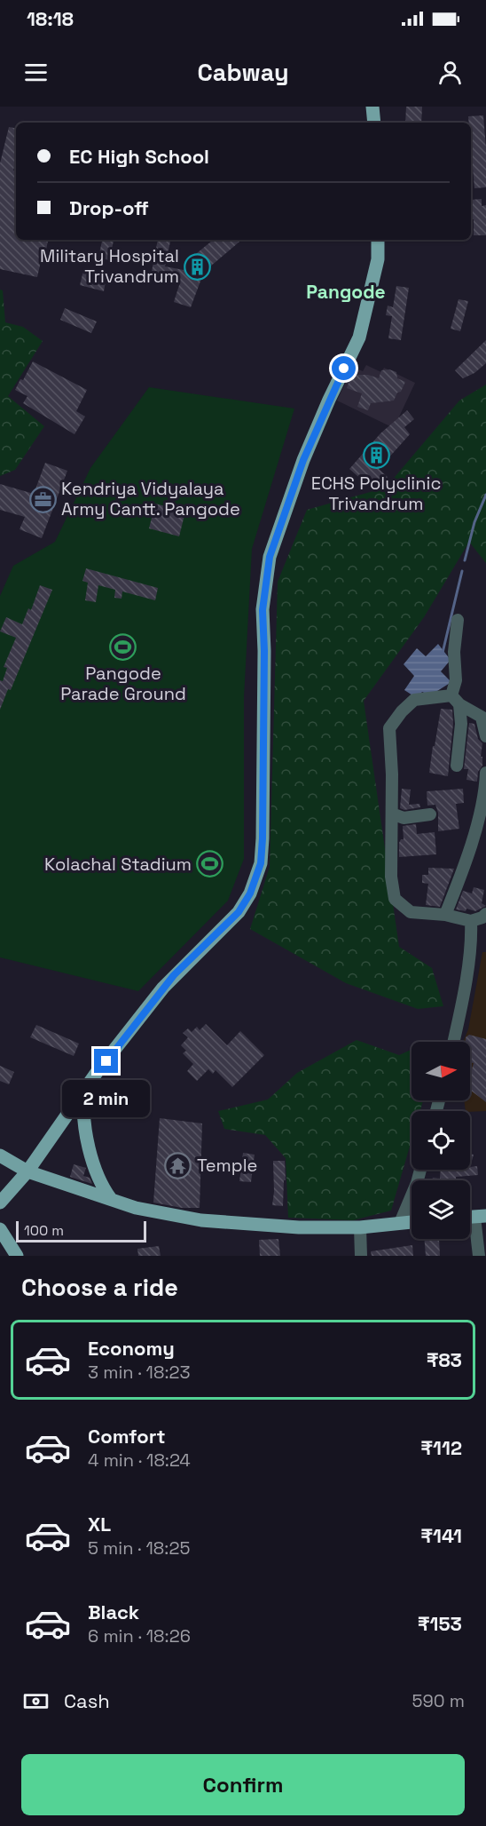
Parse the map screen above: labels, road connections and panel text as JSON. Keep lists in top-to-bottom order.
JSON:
{
  "districts": ["Pangode"],
  "places": {
    "building": ["Military Hospital Trivandrum", "ECHS Polyclinic Trivandrum"],
    "office": ["Kendriya Vidyalaya Army Cantt. Pangode"],
    "sports": ["Pangode Parade Ground", "Kolachal Stadium"],
    "temple": ["Temple"]
  },
  "scale_bar": "100 m",
  "north": "right",
  "page": {
    "status": "18:18",
    "header": "Cabway",
    "banner": ["EC High School", "Drop-off"],
    "bubble": "2 min",
    "scale": "100 m",
    "heading": "Choose a ride",
    "list": [
      {
        "name": "Economy",
        "note": "3 min · 18:23",
        "value": "₹83"
      },
      {
        "name": "Comfort",
        "note": "4 min · 18:24",
        "value": "₹112"
      },
      {
        "name": "XL",
        "note": "5 min · 18:25",
        "value": "₹141"
      },
      {
        "name": "Black",
        "note": "6 min · 18:26",
        "value": "₹153"
      }
    ],
    "pay": ["Cash", "590 m"],
    "buttons": "Confirm"
  }
}
